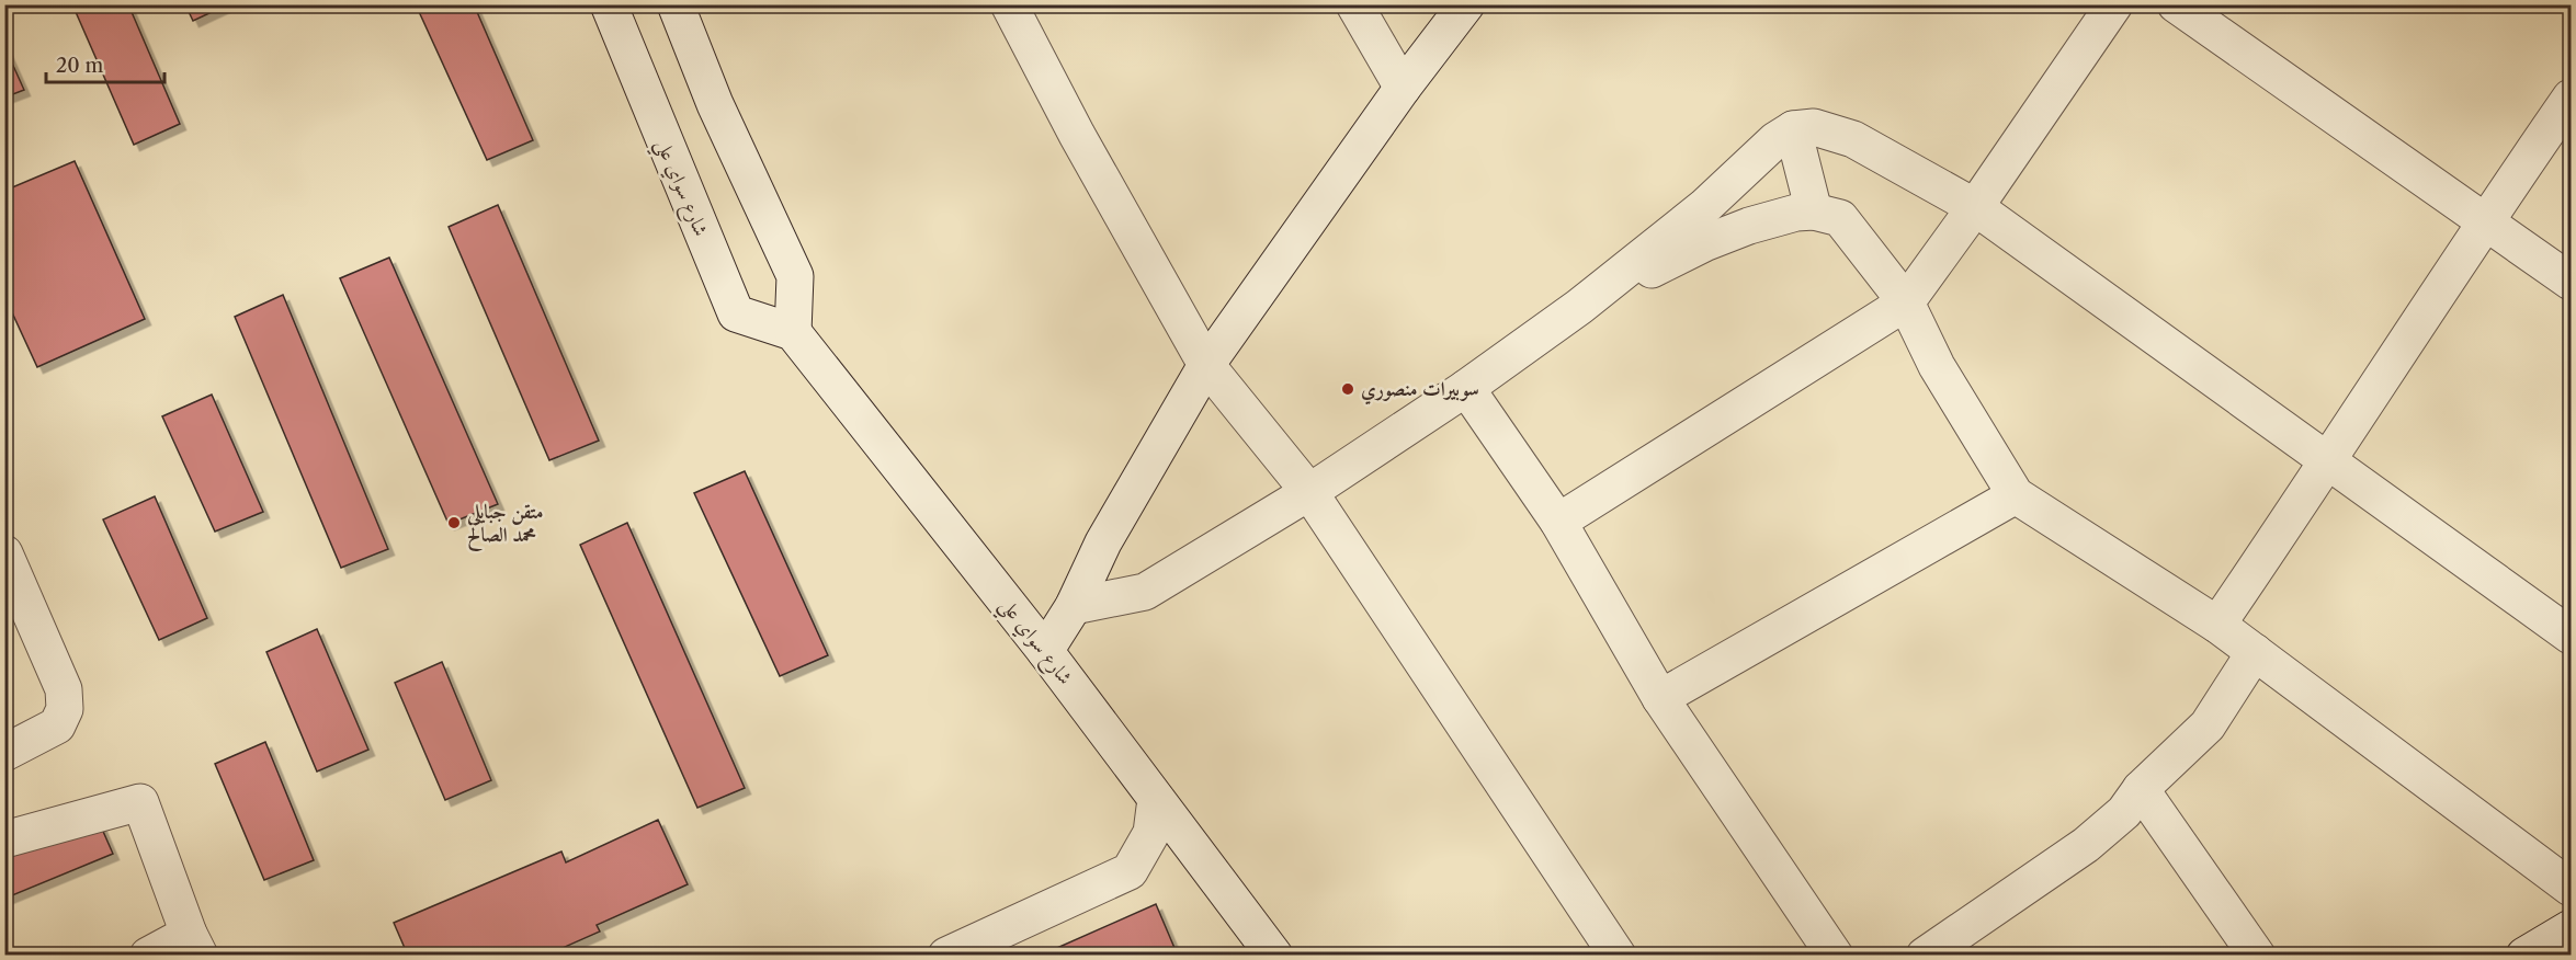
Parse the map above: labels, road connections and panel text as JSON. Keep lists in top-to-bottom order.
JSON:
{
  "streets": {
    "street": ["شارع سواي علي"]
  },
  "places": ["سوبيرات منصوري", "متقن جبايلي محمد الصالح"],
  "scale_bar": "20 m"
}
